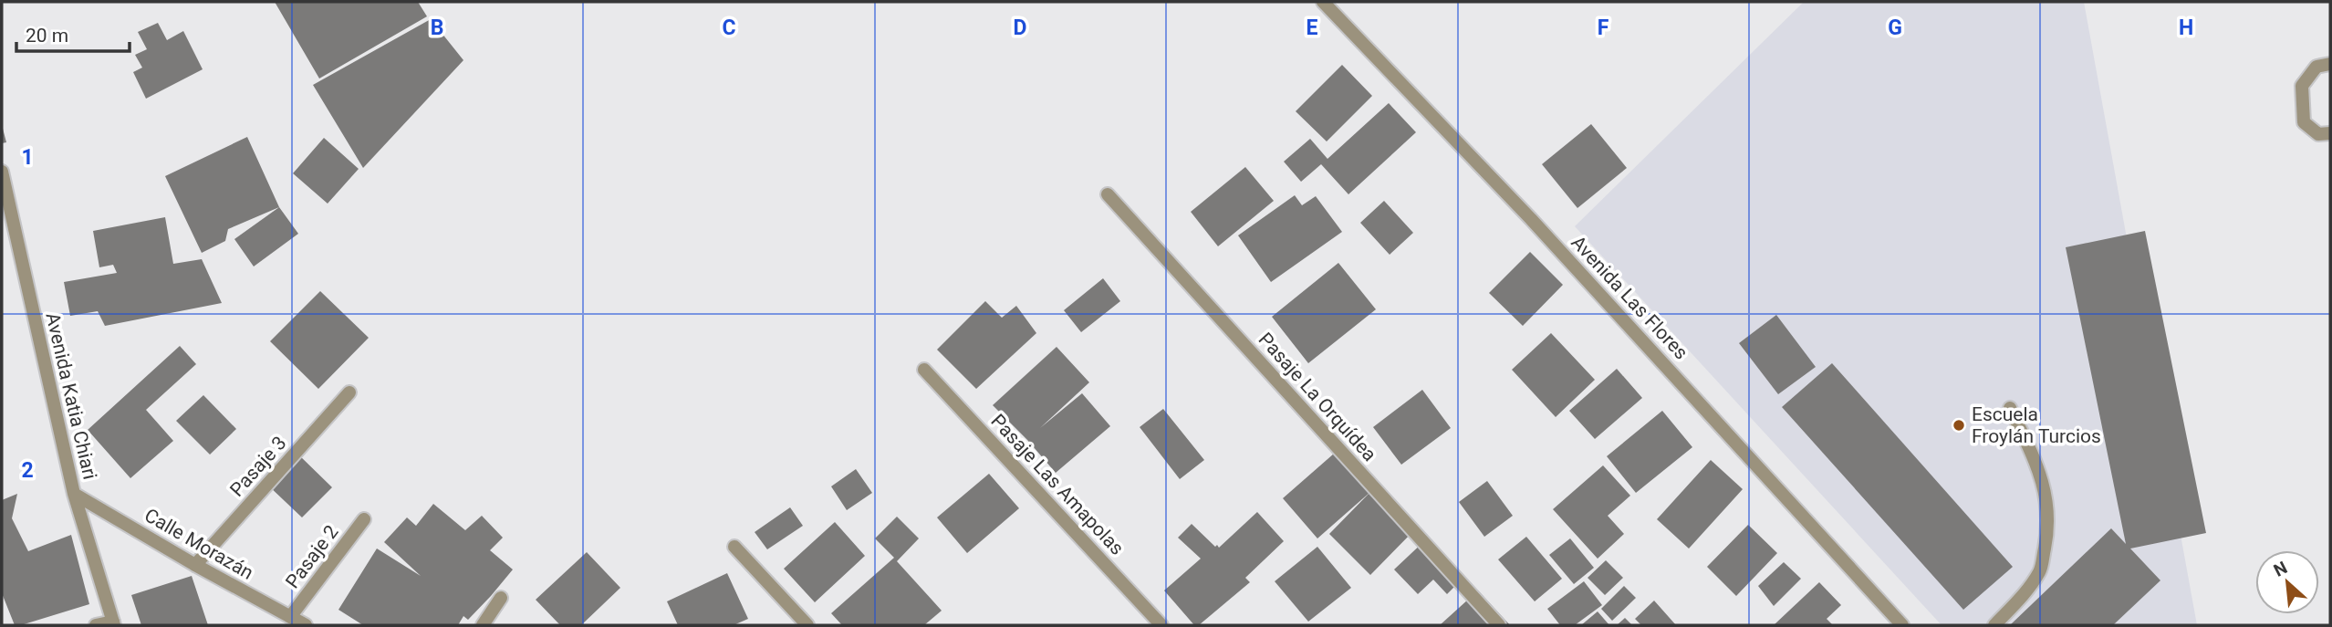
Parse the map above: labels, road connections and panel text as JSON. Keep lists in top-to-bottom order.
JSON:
{
  "streets": {
    "street": [
      "Avenida Las Flores",
      "Avenida Katia Chiari",
      "Pasaje La Orquídea",
      "Pasaje 3",
      "Pasaje Las Amapolas",
      "Calle Morazán",
      "Pasaje 2"
    ]
  },
  "crossings": [
    ["Avenida Katia Chiari", "Calle Morazán"],
    ["Pasaje 3", "Calle Morazán"],
    ["Calle Morazán", "Pasaje 2"]
  ],
  "places": ["Escuela Froylán Turcios"],
  "scale_bar": "20 m",
  "north": "top left",
  "grid": {
    "columns": [
      "B",
      "C",
      "D",
      "E",
      "F",
      "G",
      "H"
    ],
    "rows": ["1", "2"]
  }
}
